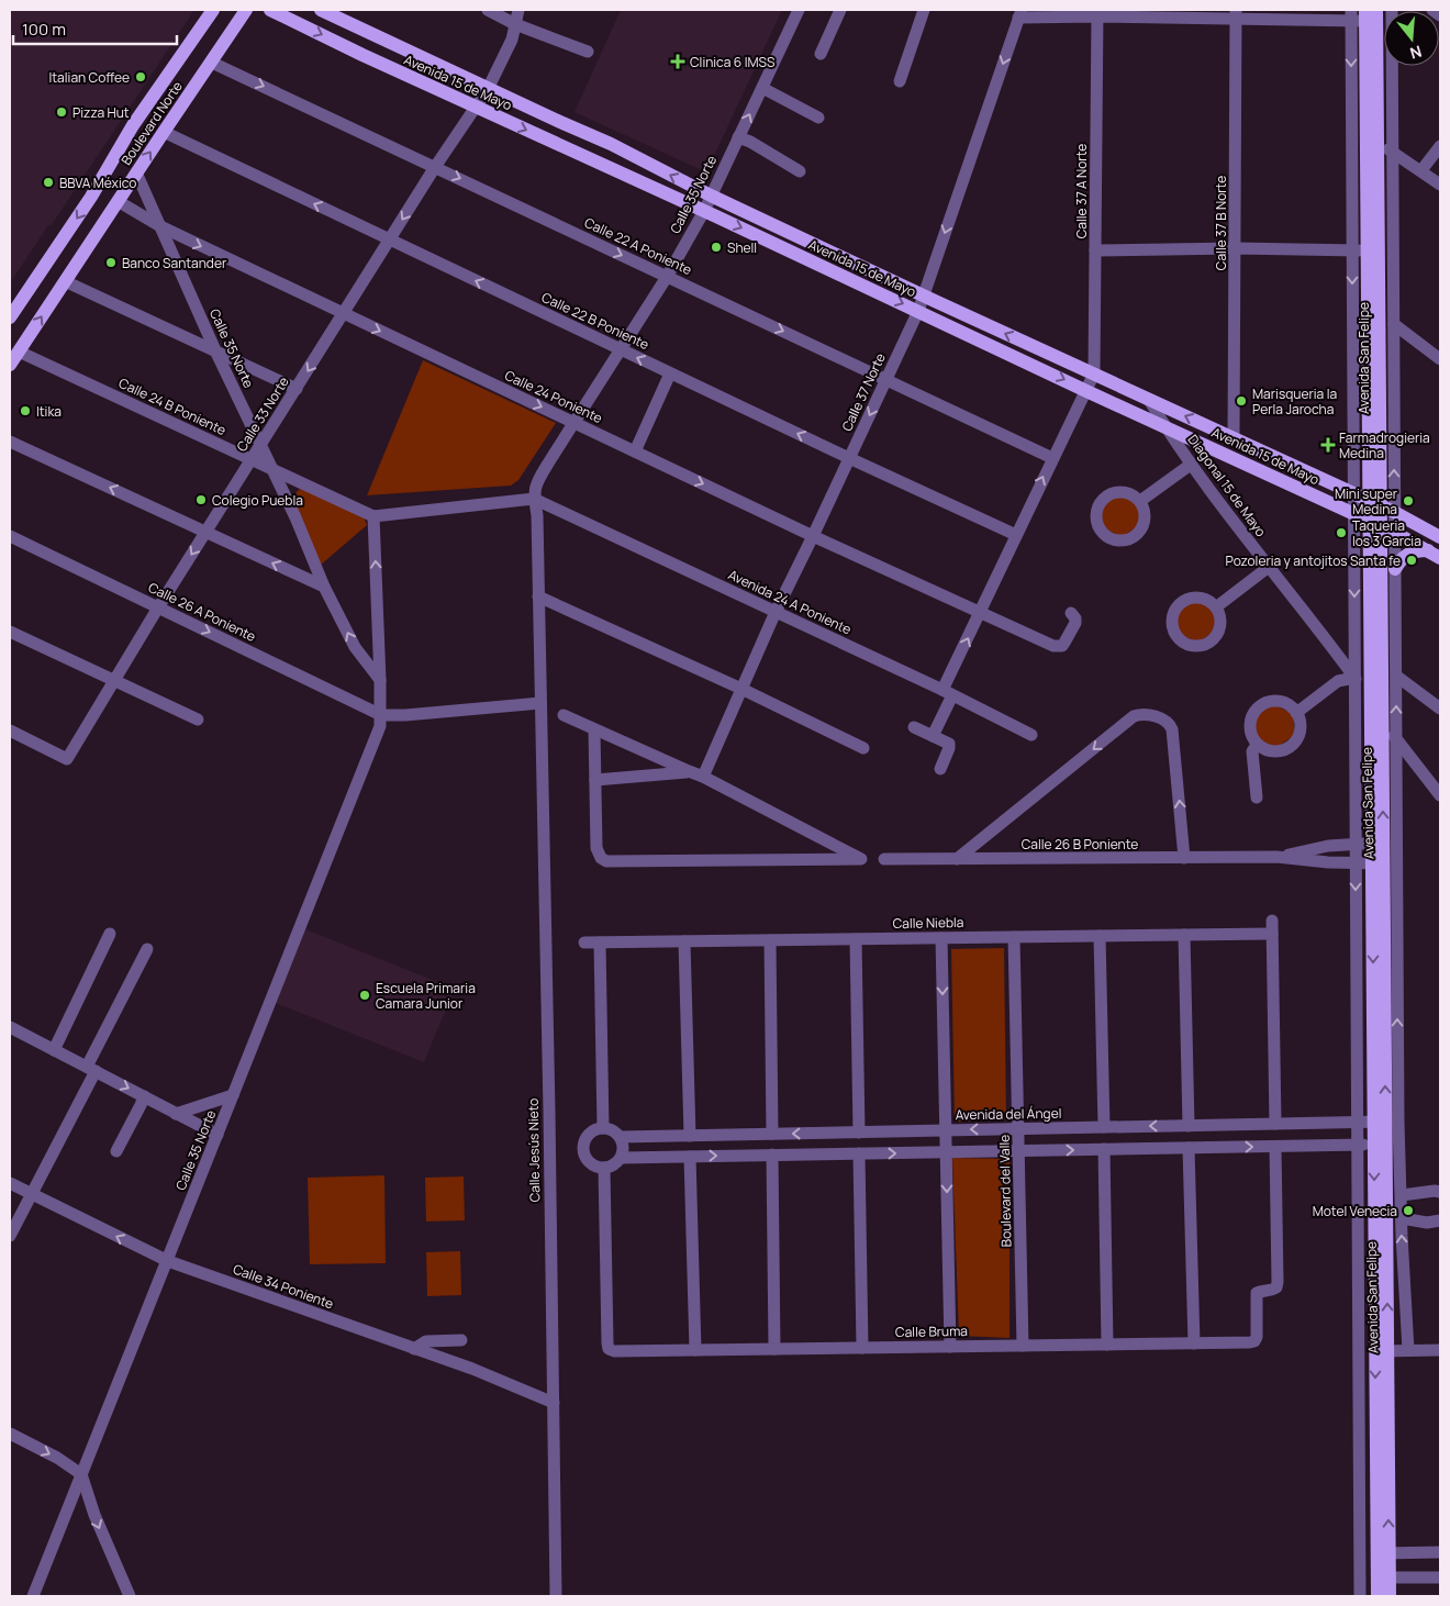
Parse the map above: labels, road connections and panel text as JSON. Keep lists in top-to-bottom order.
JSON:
{
  "streets": {
    "main road": ["Avenida 15 de Mayo", "Boulevard Norte", "Avenida San Felipe"],
    "street": [
      "Calle 37 A Norte",
      "Calle 35 Norte",
      "Calle 37 B Norte",
      "Calle 22 A Poniente",
      "Calle 22 B Poniente",
      "Calle 37 Norte",
      "Calle 24 Poniente",
      "Calle 24 B Poniente",
      "Calle 33 Norte",
      "Diagonal 15 de Mayo",
      "Avenida 24 A Poniente",
      "Calle 26 A Poniente",
      "Calle 26 B Poniente",
      "Calle Niebla",
      "Avenida del Ángel",
      "Calle Jesús Nieto",
      "Boulevard del Valle",
      "Calle 34 Poniente",
      "Calle Bruma"
    ]
  },
  "crossings": [
    ["Avenida 15 de Mayo", "Calle 37 A Norte"],
    ["Avenida 15 de Mayo", "Calle 35 Norte"],
    ["Avenida 15 de Mayo", "Calle 37 B Norte"],
    ["Avenida 15 de Mayo", "Avenida San Felipe"],
    ["Avenida 15 de Mayo", "Calle 37 Norte"],
    ["Avenida 15 de Mayo", "Calle 33 Norte"],
    ["Avenida 15 de Mayo", "Diagonal 15 de Mayo"],
    ["Boulevard Norte", "Calle 35 Norte"],
    ["Boulevard Norte", "Calle 22 A Poniente"],
    ["Boulevard Norte", "Calle 22 B Poniente"],
    ["Boulevard Norte", "Calle 24 Poniente"],
    ["Boulevard Norte", "Calle 24 B Poniente"],
    ["Calle 35 Norte", "Calle 22 A Poniente"],
    ["Calle 35 Norte", "Calle 22 B Poniente"],
    ["Calle 35 Norte", "Calle 24 Poniente"],
    ["Calle 35 Norte", "Calle 24 B Poniente"],
    ["Calle 35 Norte", "Calle 33 Norte"],
    ["Calle 35 Norte", "Avenida 24 A Poniente"],
    ["Calle 35 Norte", "Calle 26 A Poniente"],
    ["Calle 35 Norte", "Calle Jesús Nieto"],
    ["Calle 35 Norte", "Calle 34 Poniente"],
    ["Calle 22 A Poniente", "Calle 37 Norte"],
    ["Calle 22 A Poniente", "Calle 33 Norte"],
    ["Calle 22 B Poniente", "Calle 37 Norte"],
    ["Calle 22 B Poniente", "Calle 33 Norte"],
    ["Avenida San Felipe", "Diagonal 15 de Mayo"],
    ["Avenida San Felipe", "Calle 26 B Poniente"],
    ["Avenida San Felipe", "Avenida del Ángel"],
    ["Calle 37 Norte", "Calle 24 Poniente"],
    ["Calle 37 Norte", "Avenida 24 A Poniente"],
    ["Calle 24 Poniente", "Calle 33 Norte"],
    ["Calle 24 B Poniente", "Calle 33 Norte"],
    ["Calle 33 Norte", "Calle 26 A Poniente"],
    ["Avenida 24 A Poniente", "Calle Jesús Nieto"],
    ["Calle Niebla", "Avenida del Ángel"],
    ["Calle Niebla", "Boulevard del Valle"],
    ["Avenida del Ángel", "Boulevard del Valle"],
    ["Avenida del Ángel", "Calle Bruma"],
    ["Calle Jesús Nieto", "Calle 34 Poniente"],
    ["Boulevard del Valle", "Calle Bruma"]
  ],
  "one_way": [
    "Calle 22 A Poniente",
    "Calle 22 B Poniente",
    "Calle 37 Norte",
    "Calle 24 Poniente"
  ],
  "places": {
    "health": ["Clinica 6 IMSS", "Farmadrogieria Medina"],
    "other": [
      "Italian Coffee",
      "Pizza Hut",
      "BBVA México",
      "Shell",
      "Banco Santander",
      "Marisqueria la Perla Jarocha",
      "Itika",
      "Colegio Puebla",
      "Mini super Medina",
      "Taqueria los 3 Garcia",
      "Pozoleria y antojitos Santa fe",
      "Escuela Primaria Camara Junior",
      "Motel Venecia"
    ]
  },
  "scale_bar": "100 m",
  "north": "bottom"
}
